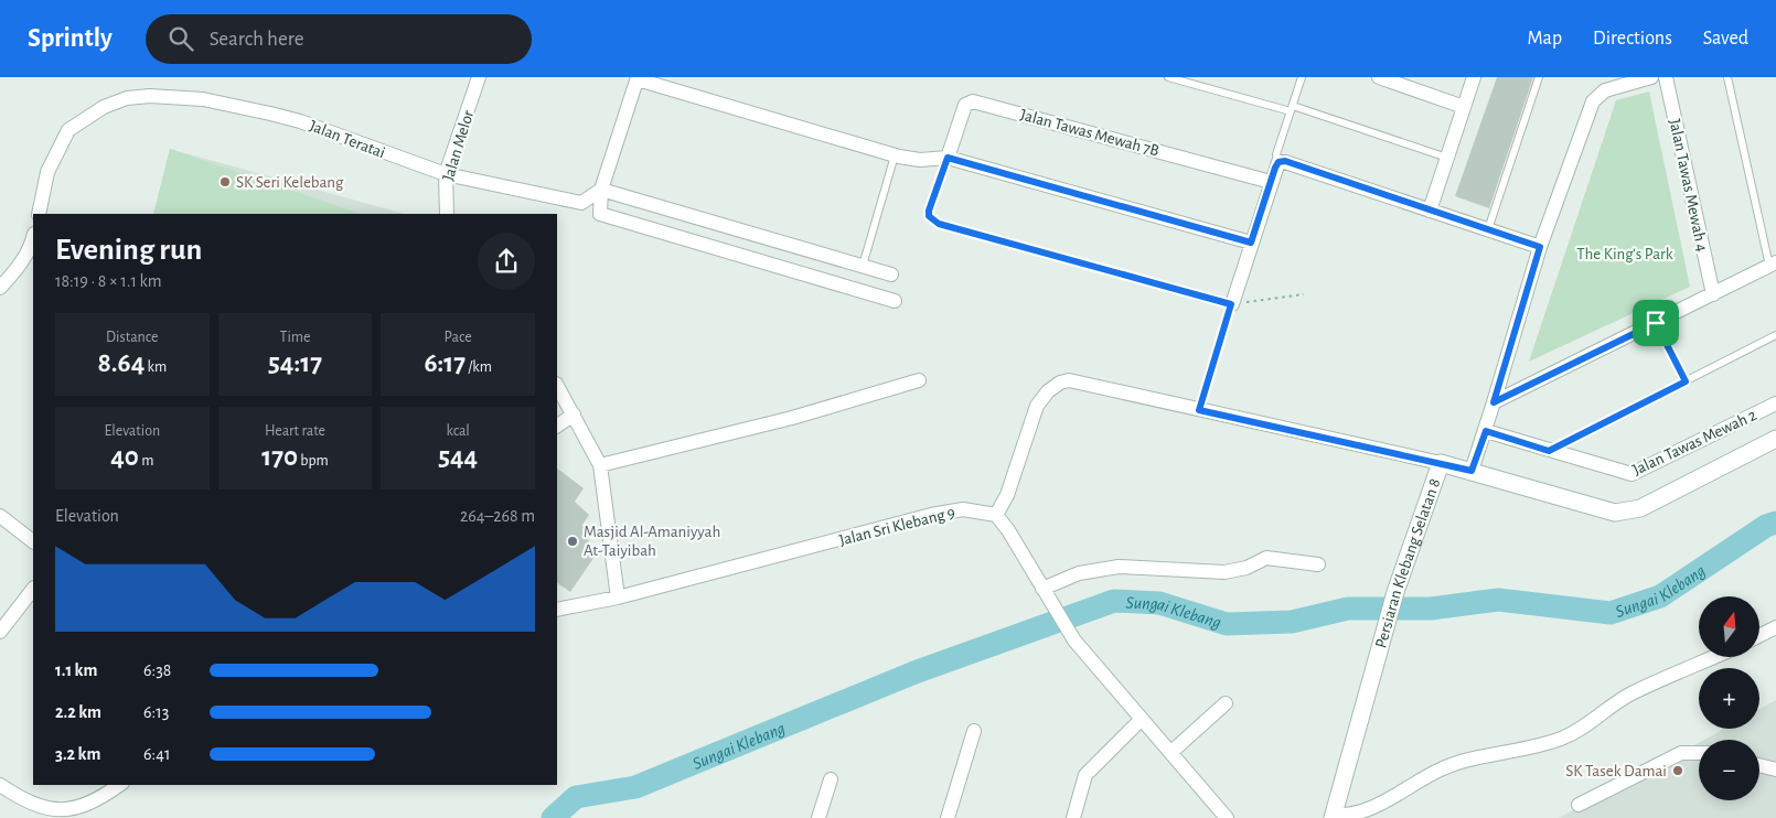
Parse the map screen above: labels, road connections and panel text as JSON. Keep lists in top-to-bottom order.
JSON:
{
  "streets": {
    "street": [
      "Jalan Tawas Mewah 7B",
      "Jalan Teratai",
      "Jalan Melor",
      "Jalan Tawas Mewah 4",
      "Jalan Tawas Mewah 2",
      "Jalan Sri Klebang 9",
      "Persiaran Klebang Selatan 8"
    ]
  },
  "crossings": [
    ["Jalan Teratai", "Jalan Melor"]
  ],
  "water": ["Sungai Klebang"],
  "parks": ["The King's Park"],
  "places": ["SK Seri Kelebang", "Masjid Al-Amaniyyah At-Taiyibah", "SK Tasek Damai"],
  "north": "top",
  "page": {
    "header": "Sprintly",
    "search": "Search here",
    "nav": ["Map", "Directions", "Saved"],
    "heading": ["Evening run", "18:19 · 8 × 1.1 km"],
    "stats": [
      ["Distance", "8.64 km"],
      ["Time", "54:17"],
      ["Pace", "6:17 /km"],
      ["Elevation", "40 m"],
      ["Heart rate", "170 bpm"],
      ["kcal", "544"]
    ],
    "chart": ["Elevation", "264–268 m"],
    "map_buttons": ["+", "−"],
    "list": [
      {
        "name": "1.1 km",
        "note": "6:38"
      },
      {
        "name": "2.2 km",
        "note": "6:13"
      },
      {
        "name": "3.2 km",
        "note": "6:41"
      }
    ]
  }
}
